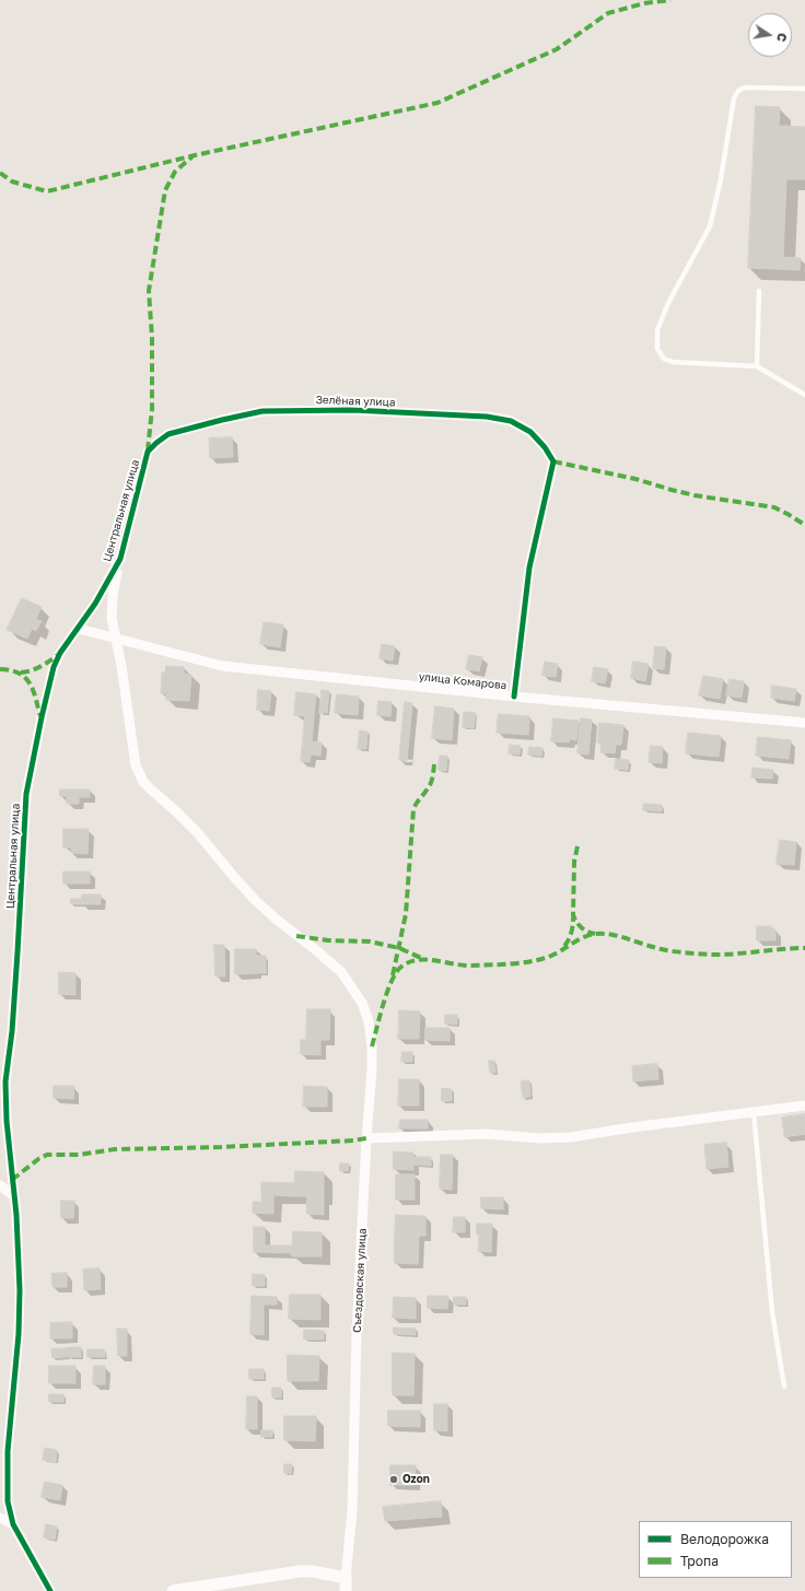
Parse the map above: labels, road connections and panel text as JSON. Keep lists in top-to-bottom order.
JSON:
{
  "streets": {
    "street": [
      "Зелёная улица",
      "Центральная улица",
      "улица Комарова",
      "Съездовская улица"
    ]
  },
  "crossings": [
    ["Зелёная улица", "Центральная улица"],
    ["Зелёная улица", "улица Комарова"],
    ["Центральная улица", "улица Комарова"],
    ["Центральная улица", "Съездовская улица"],
    ["улица Комарова", "Съездовская улица"]
  ],
  "places": ["Ozon"],
  "legend": ["Велодорожка", "Тропа"],
  "north": "right"
}
